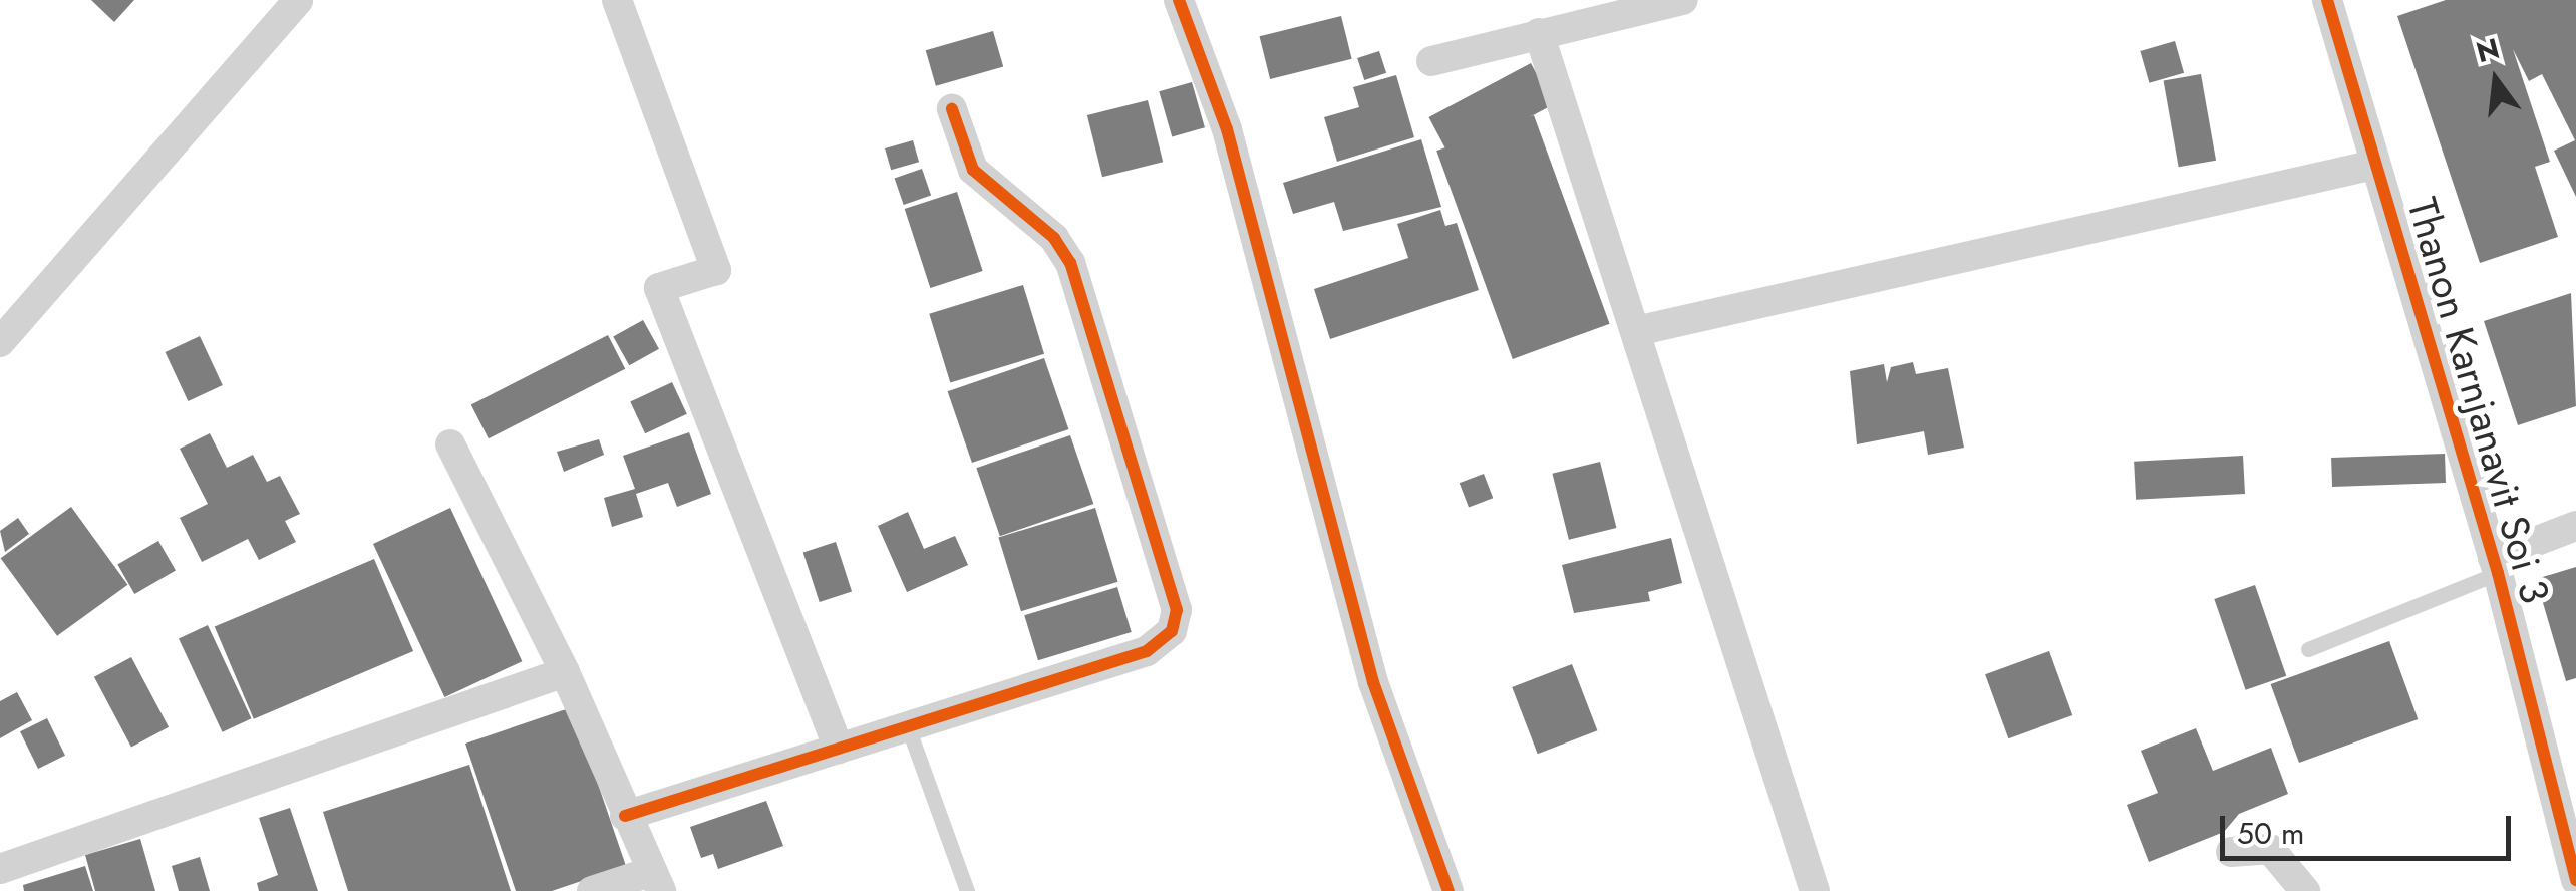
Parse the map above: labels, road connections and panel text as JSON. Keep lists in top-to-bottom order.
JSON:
{
  "streets": {
    "street": ["Thanon Karnjanavit Soi 3"]
  },
  "scale_bar": "50 m",
  "north": "top"
}
